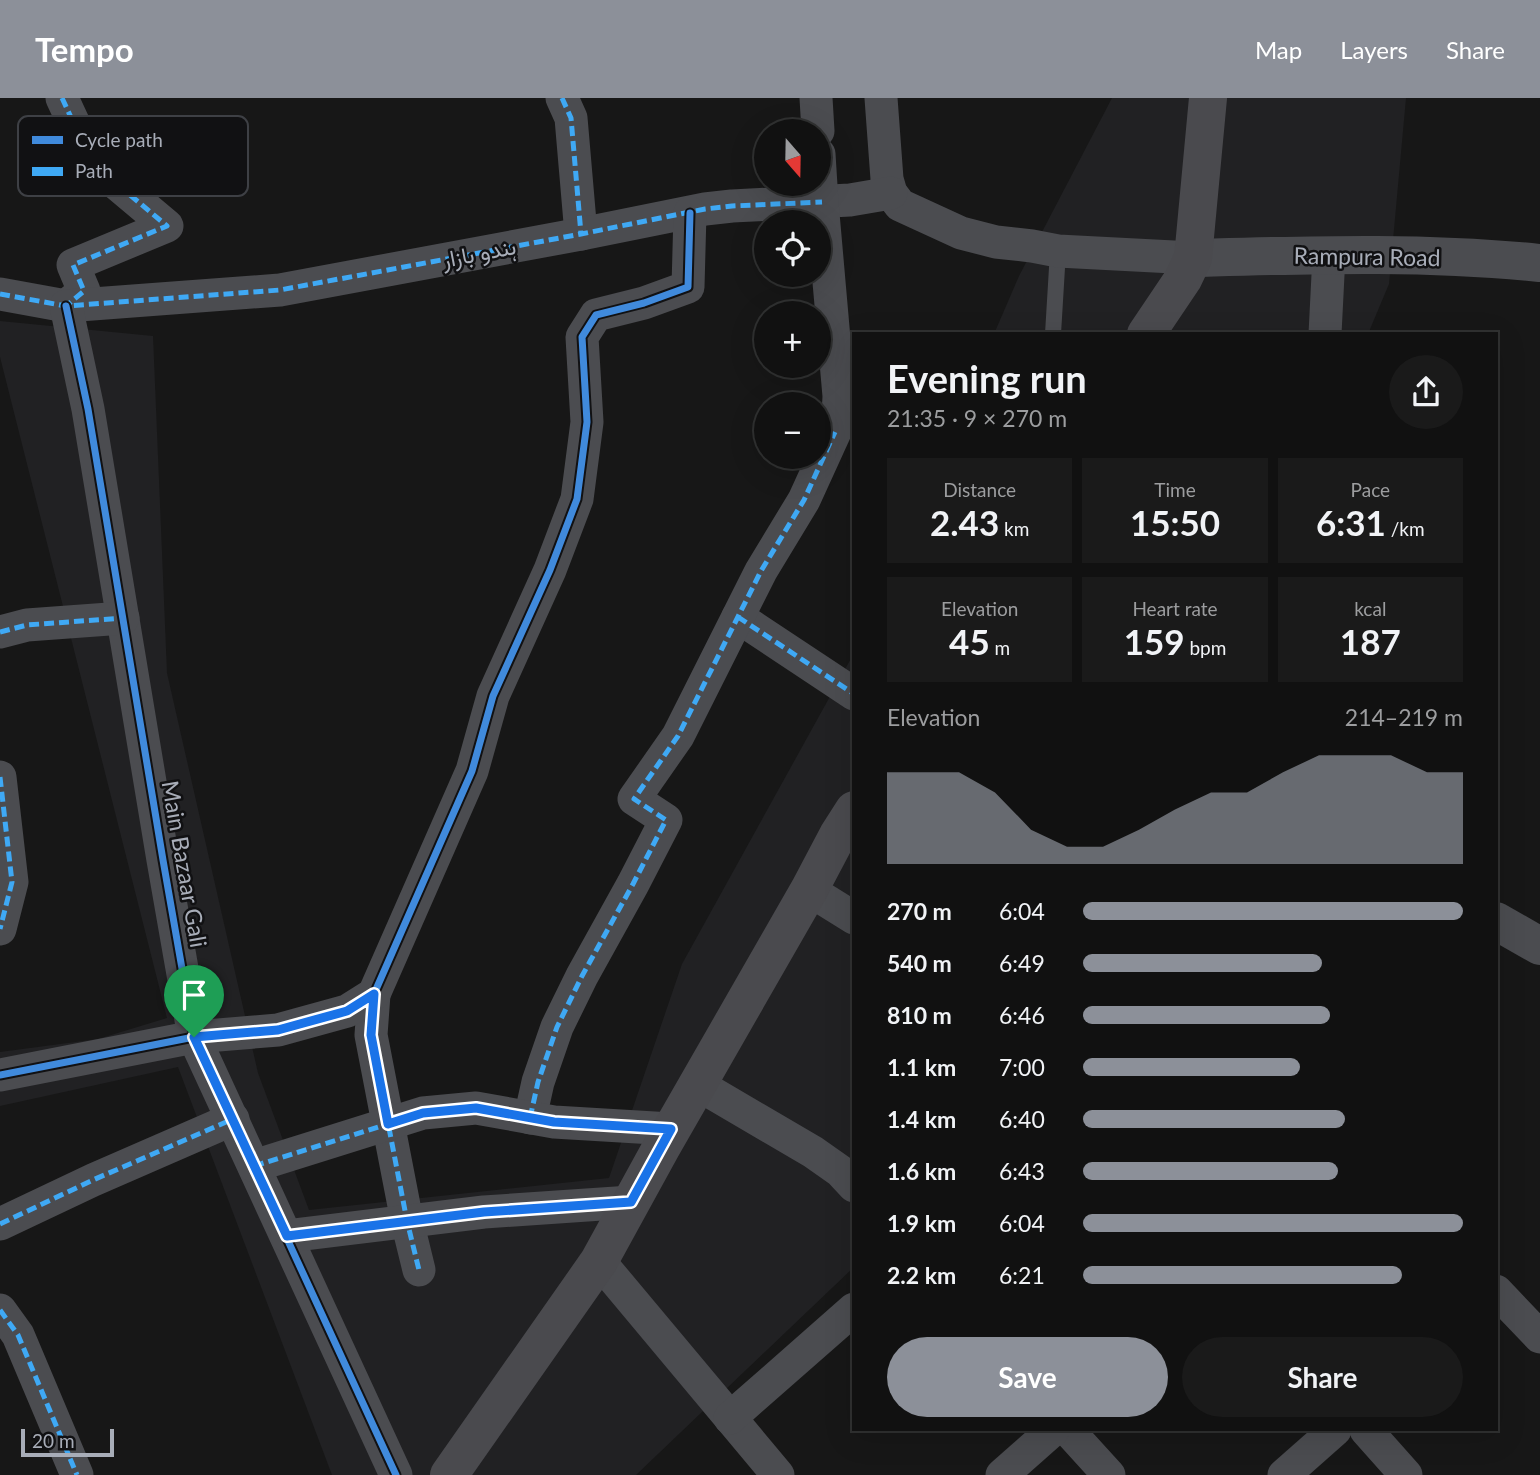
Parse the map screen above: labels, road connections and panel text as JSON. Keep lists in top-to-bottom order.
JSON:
{
  "streets": {
    "street": ["ہندو بازار", "Rampura Road", "Main Bazaar Gali"]
  },
  "crossings": [
    ["ہندو بازار", "Main Bazaar Gali"]
  ],
  "legend": ["Cycle path", "Path"],
  "scale_bar": "20 m",
  "north": "bottom",
  "page": {
    "header": "Tempo",
    "nav": ["Map", "Layers", "Share"],
    "map_buttons": ["+", "−"],
    "heading": ["Evening run", "21:35 · 9 × 270 m"],
    "stats": [
      ["Distance", "2.43 km"],
      ["Time", "15:50"],
      ["Pace", "6:31 /km"],
      ["Elevation", "45 m"],
      ["Heart rate", "159 bpm"],
      ["kcal", "187"]
    ],
    "chart": ["Elevation", "214–219 m"],
    "list": [
      {
        "name": "270 m",
        "note": "6:04"
      },
      {
        "name": "540 m",
        "note": "6:49"
      },
      {
        "name": "810 m",
        "note": "6:46"
      },
      {
        "name": "1.1 km",
        "note": "7:00"
      },
      {
        "name": "1.4 km",
        "note": "6:40"
      },
      {
        "name": "1.6 km",
        "note": "6:43"
      },
      {
        "name": "1.9 km",
        "note": "6:04"
      },
      {
        "name": "2.2 km",
        "note": "6:21"
      }
    ],
    "buttons": ["Save", "Share"],
    "scale": "20 m"
  }
}
